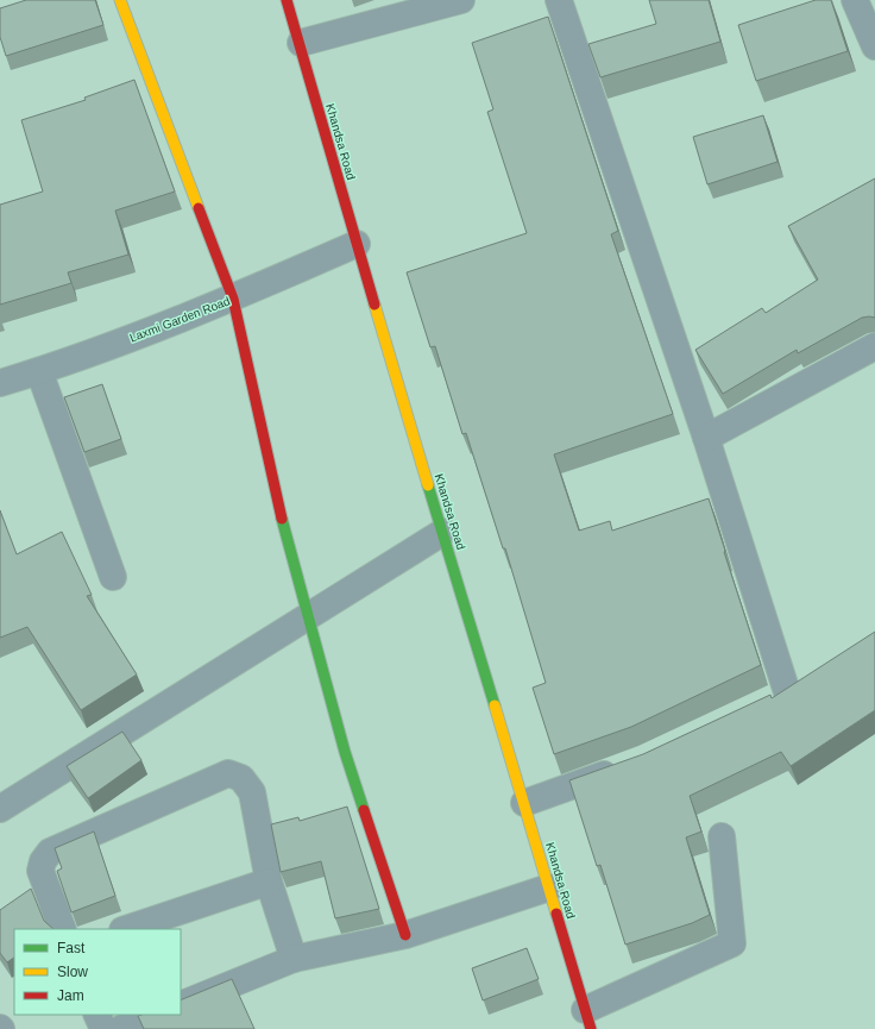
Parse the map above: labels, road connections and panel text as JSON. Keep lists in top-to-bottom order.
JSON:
{
  "streets": {
    "street": ["Khandsa Road", "Laxmi Garden Road"]
  },
  "crossings": [
    ["Khandsa Road", "Laxmi Garden Road"]
  ],
  "legend": ["Fast", "Slow", "Jam"]
}
